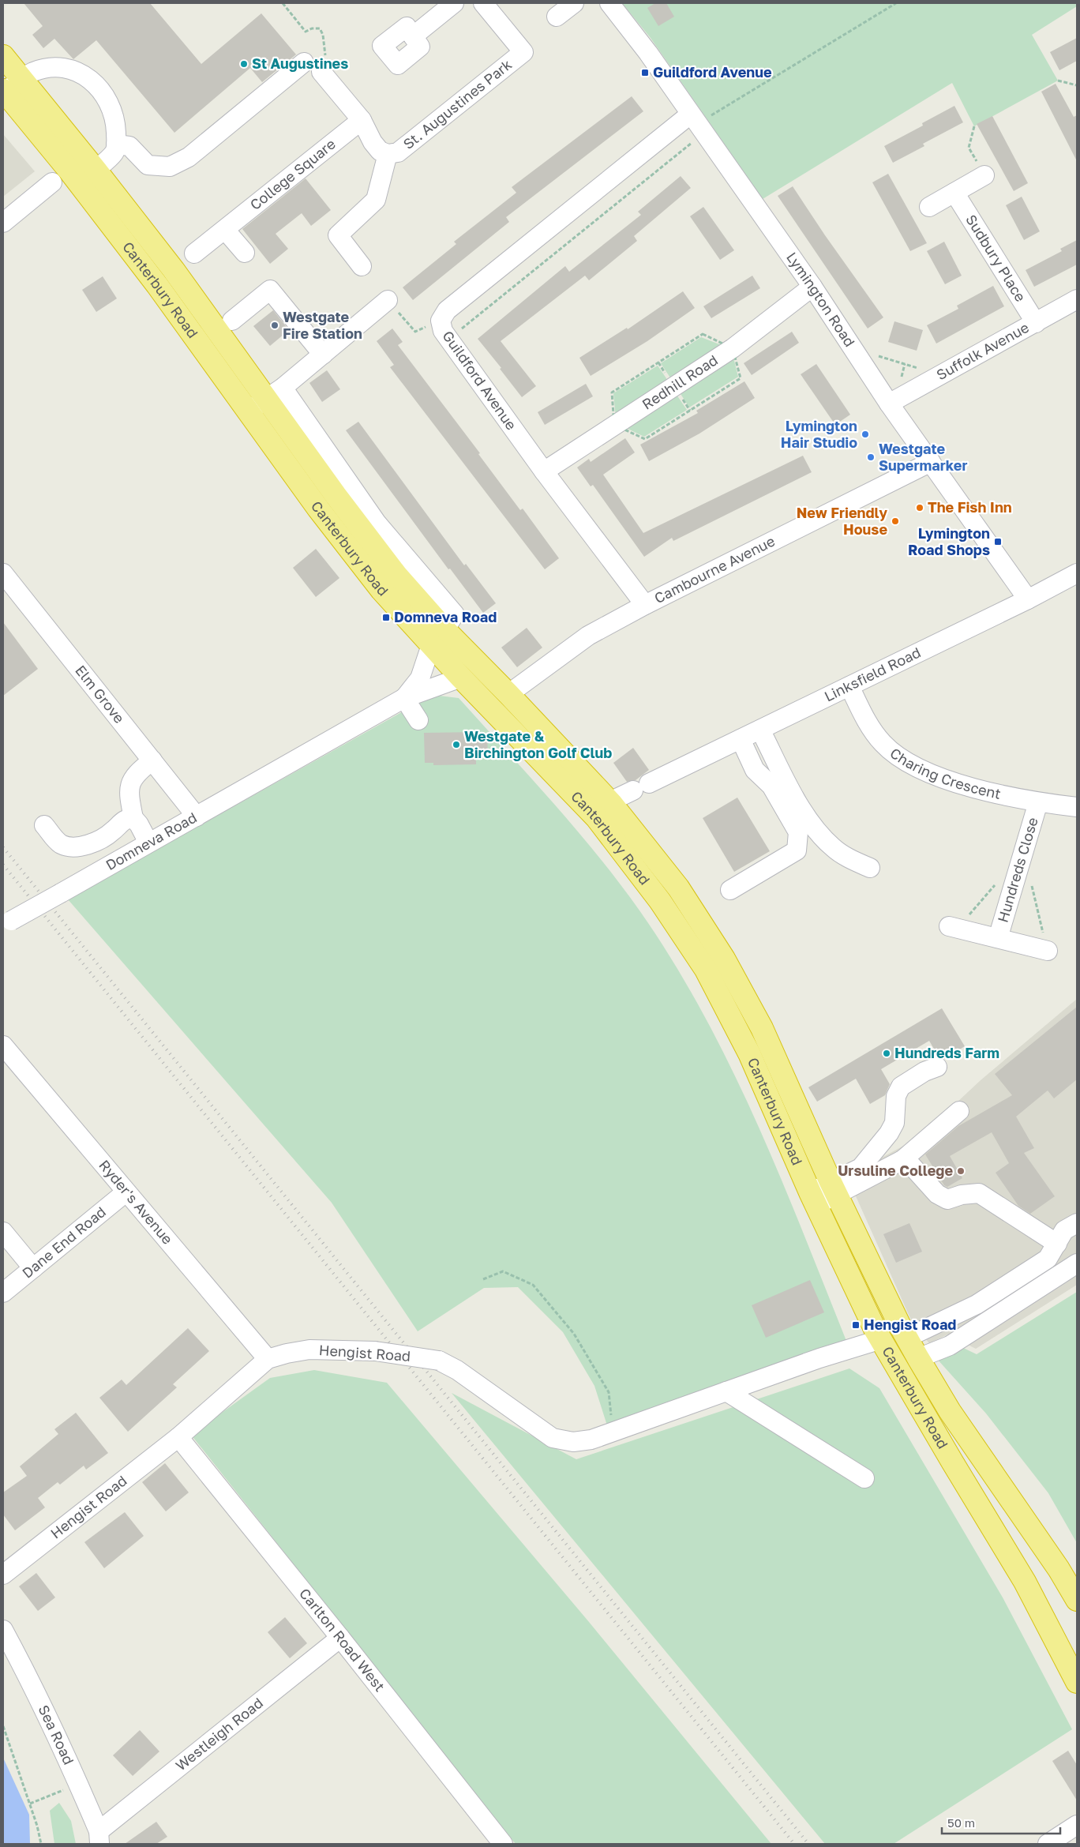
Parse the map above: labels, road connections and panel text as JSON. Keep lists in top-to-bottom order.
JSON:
{
  "streets": {
    "highway": ["Canterbury Road"],
    "street": [
      "St. Augustines Park",
      "College Square",
      "Sudbury Place",
      "Lymington Road",
      "Suffolk Avenue",
      "Guildford Avenue",
      "Redhill Road",
      "Cambourne Avenue",
      "Linksfield Road",
      "Elm Grove",
      "Charing Crescent",
      "Domneva Road",
      "Hundreds Close",
      "Ryder's Avenue",
      "Dane End Road",
      "Hengist Road",
      "Carlton Road West",
      "Westleigh Road",
      "Sea Road"
    ]
  },
  "crossings": [
    ["St. Augustines Park", "College Square"],
    ["Sudbury Place", "Suffolk Avenue"],
    ["Canterbury Road", "Cambourne Avenue"],
    ["Canterbury Road", "Linksfield Road"],
    ["Canterbury Road", "Domneva Road"],
    ["Canterbury Road", "Hengist Road"],
    ["Lymington Road", "Suffolk Avenue"],
    ["Lymington Road", "Guildford Avenue"],
    ["Lymington Road", "Redhill Road"],
    ["Lymington Road", "Cambourne Avenue"],
    ["Lymington Road", "Linksfield Road"],
    ["Guildford Avenue", "Redhill Road"],
    ["Guildford Avenue", "Cambourne Avenue"],
    ["Linksfield Road", "Charing Crescent"],
    ["Elm Grove", "Domneva Road"],
    ["Charing Crescent", "Hundreds Close"],
    ["Ryder's Avenue", "Dane End Road"],
    ["Ryder's Avenue", "Hengist Road"],
    ["Hengist Road", "Carlton Road West"],
    ["Carlton Road West", "Westleigh Road"],
    ["Westleigh Road", "Sea Road"]
  ],
  "places": {
    "other": [
      "St Augustines",
      "Westgate Fire Station",
      "Lymington Hair Studio",
      "Westgate Supermarker",
      "The Fish Inn",
      "New Friendly House",
      "Westgate & Birchington Golf Club",
      "Hundreds Farm",
      "Ursuline College"
    ],
    "transit": [
      "Guildford Avenue",
      "Lymington Road Shops",
      "Domneva Road",
      "Hengist Road"
    ]
  },
  "scale_bar": "50 m"
}
